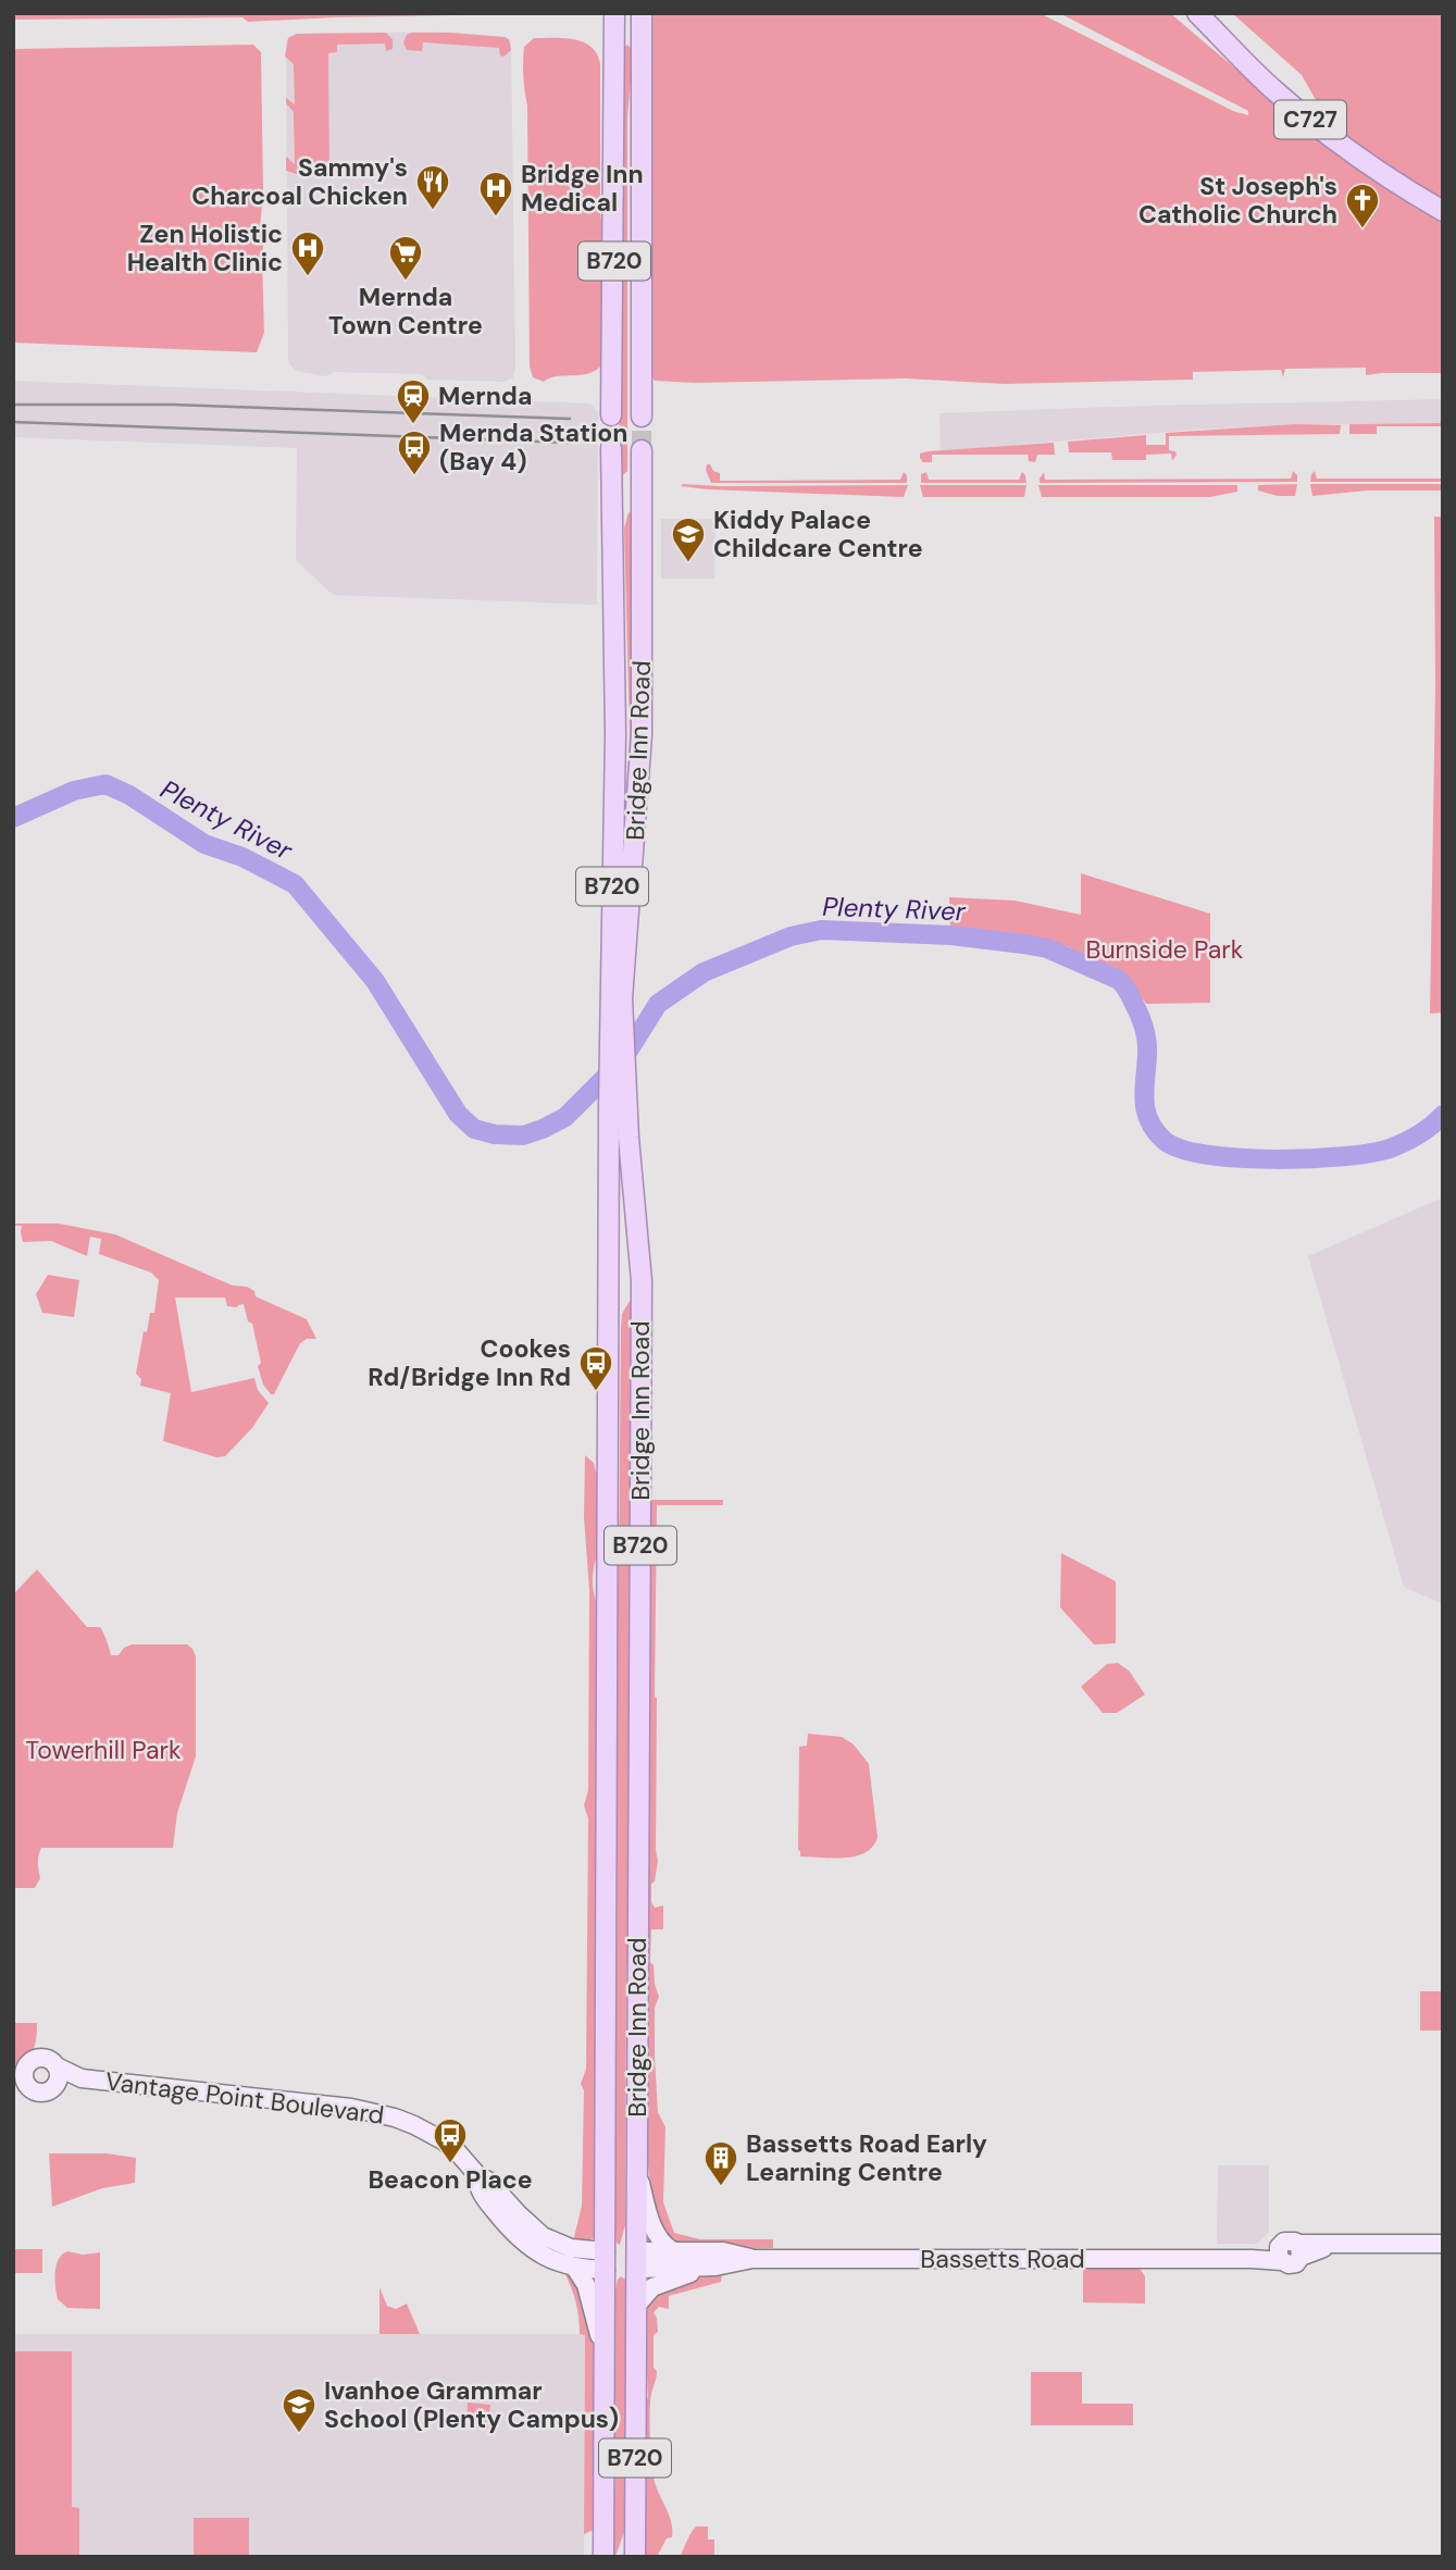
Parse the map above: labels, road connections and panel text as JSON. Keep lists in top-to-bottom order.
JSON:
{
  "streets": {
    "main road": [
      "C727",
      "B720",
      "Bridge Inn Road",
      "Bassetts Road"
    ],
    "street": ["Vantage Point Boulevard"]
  },
  "crossings": [
    ["Bridge Inn Road", "Vantage Point Boulevard"],
    ["Bridge Inn Road", "Bassetts Road"],
    ["Vantage Point Boulevard", "Bassetts Road"]
  ],
  "water": ["Plenty River"],
  "parks": ["Burnside Park", "Towerhill Park"],
  "places": {
    "restaurant": ["Sammy's Charcoal Chicken"],
    "hospital": ["Bridge Inn Medical", "Zen Holistic Health Clinic"],
    "church": ["St Joseph's Catholic Church"],
    "supermarket": ["Mernda Town Centre"],
    "station": ["Mernda"],
    "bus stop": ["Mernda Station (Bay 4)", "Cookes Rd/Bridge Inn Rd", "Beacon Place"],
    "school or university": ["Kiddy Palace Childcare Centre", "Ivanhoe Grammar School (Plenty Campus)"],
    "building": ["Bassetts Road Early Learning Centre"]
  }
}
